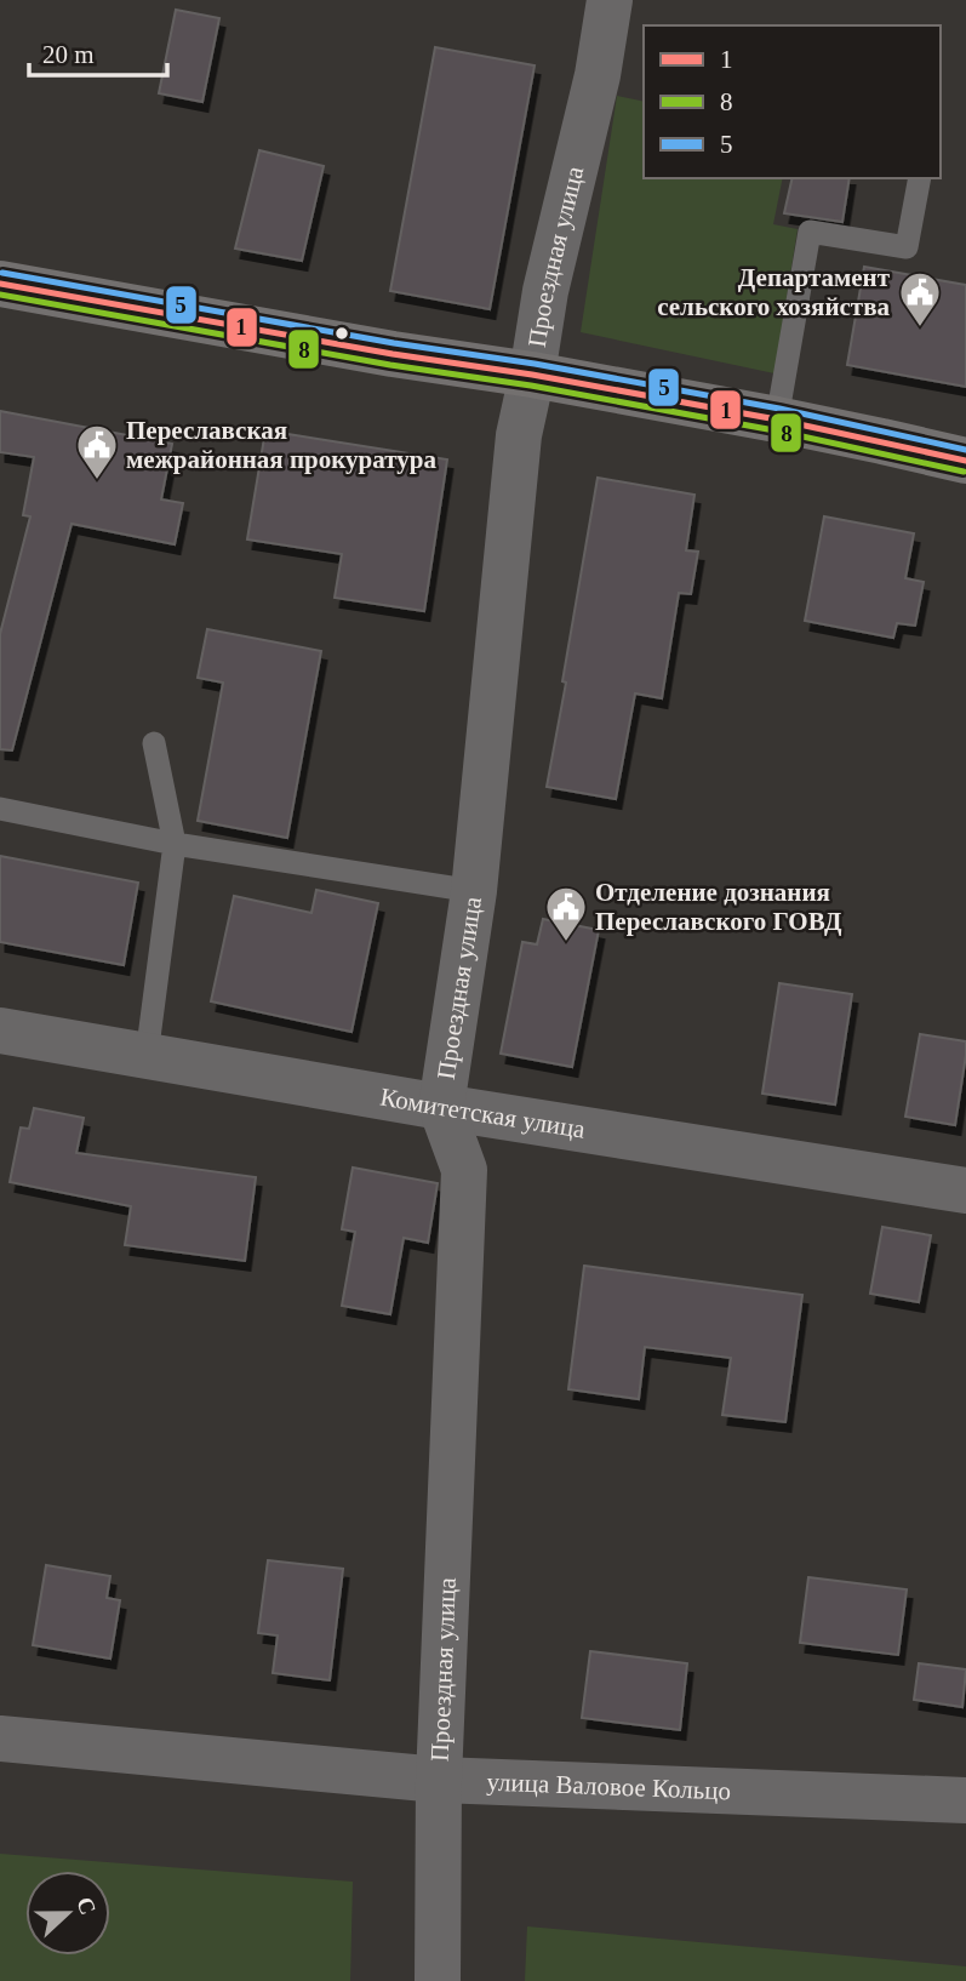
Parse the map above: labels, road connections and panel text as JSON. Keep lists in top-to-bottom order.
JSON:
{
  "streets": {
    "street": ["Проездная улица", "Комитетская улица", "улица Валовое Кольцо"]
  },
  "crossings": [
    ["Проездная улица", "Комитетская улица"],
    ["Проездная улица", "улица Валовое Кольцо"]
  ],
  "places": {
    "public building": ["Департамент сельского хозяйства", "Переславская межрайонная прокуратура", "Отделение дознания Переславского ГОВД"]
  },
  "lines": ["transit line 5", "transit line 1", "transit line 8"],
  "legend": ["1", "8", "5"],
  "scale_bar": "20 m",
  "north": "right"
}
